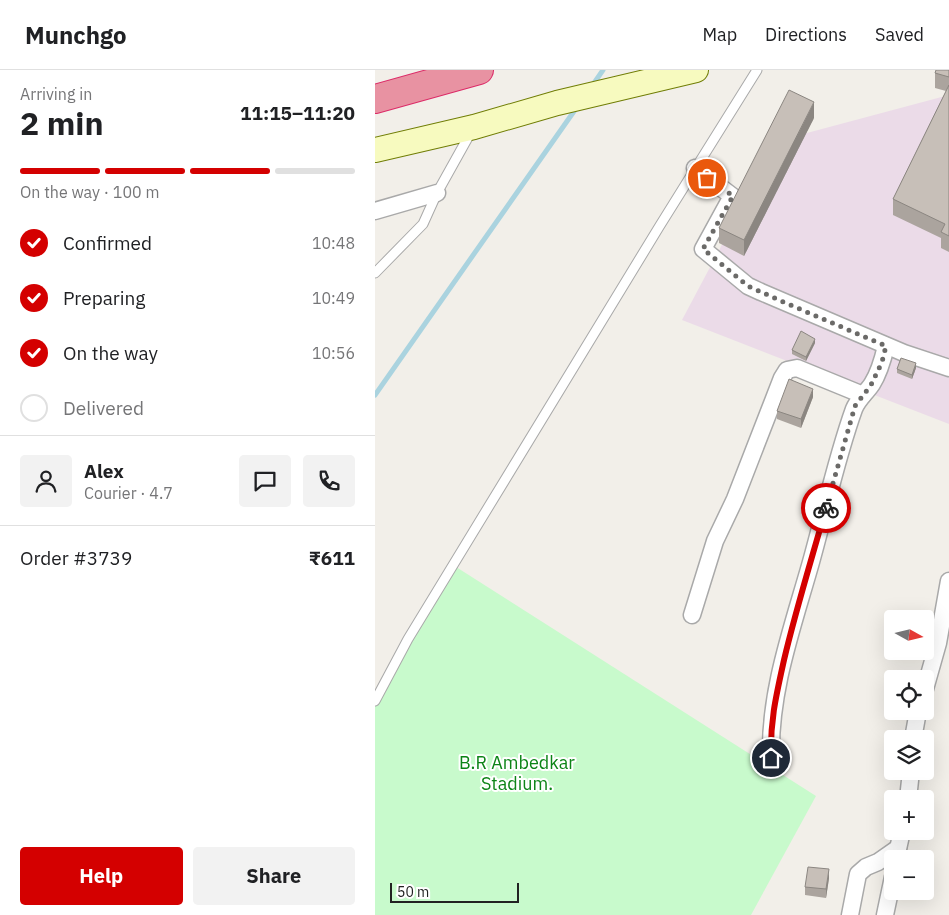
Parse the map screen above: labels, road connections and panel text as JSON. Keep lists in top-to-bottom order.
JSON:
{
  "parks": ["B.R Ambedkar Stadium."],
  "scale_bar": "50 m",
  "north": "right",
  "page": {
    "header": "Munchgo",
    "nav": ["Map", "Directions", "Saved"],
    "heading": ["2 min", "Arriving in", "11:15–11:20"],
    "panel": [
      "Alex",
      "Courier · 4.7",
      "Order #3739",
      "₹611"
    ],
    "bar": "On the way · 100 m",
    "list": [
      ["Confirmed", "10:48"],
      ["Preparing", "10:49"],
      ["On the way", "10:56"],
      "Delivered"
    ],
    "map_buttons": ["+", "−"],
    "buttons": ["Help", "Share"],
    "scale": "50 m"
  }
}
